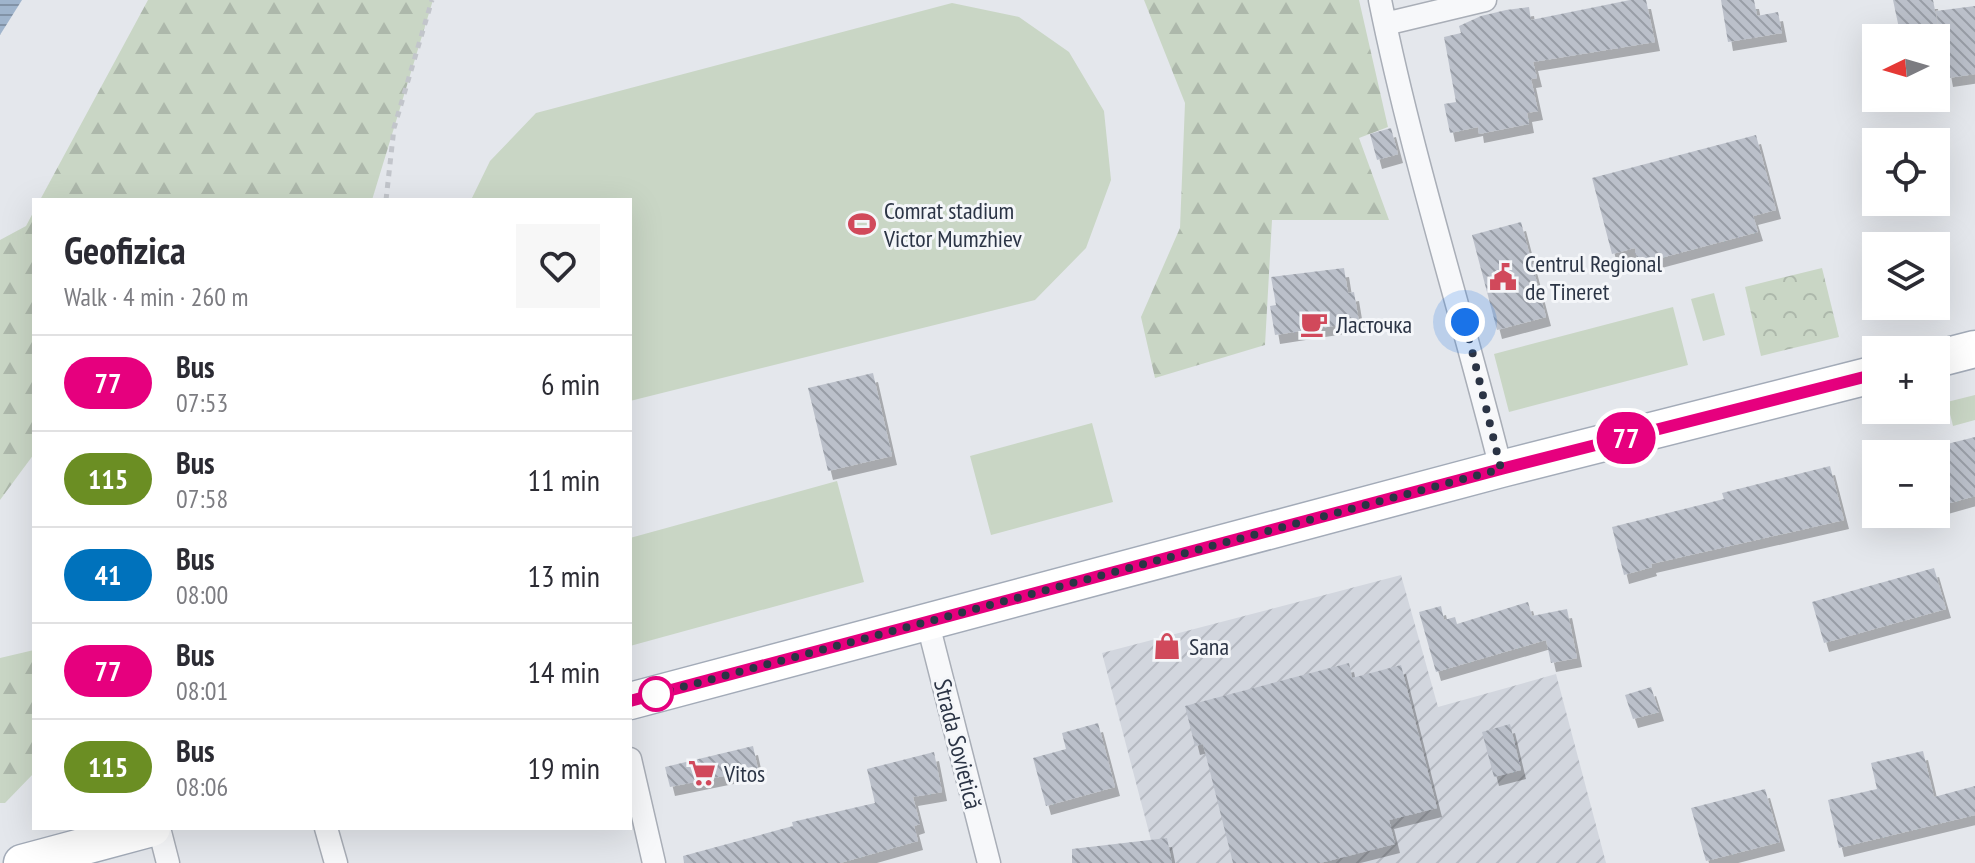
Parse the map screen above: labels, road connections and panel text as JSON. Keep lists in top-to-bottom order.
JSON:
{
  "streets": {
    "street": ["Strada Sovietică"]
  },
  "places": {
    "sports": ["Comrat stadium Victor Mumzhiev"],
    "public building": ["Centrul Regional de Tineret"],
    "cafe": ["Ласточка"],
    "shop": ["Sana"],
    "supermarket": ["Vitos"]
  },
  "lines": ["bus line 77"],
  "north": "left",
  "page": {
    "on_map": "77",
    "map_buttons": ["+", "−"],
    "heading": ["Geofizica", "Walk · 4 min · 260 m"],
    "list": [
      {
        "mark": "77",
        "name": "Bus",
        "note": "07:53",
        "value": "6 min"
      },
      {
        "mark": "115",
        "name": "Bus",
        "note": "07:58",
        "value": "11 min"
      },
      {
        "mark": "41",
        "name": "Bus",
        "note": "08:00",
        "value": "13 min"
      },
      {
        "mark": "77",
        "name": "Bus",
        "note": "08:01",
        "value": "14 min"
      },
      {
        "mark": "115",
        "name": "Bus",
        "note": "08:06",
        "value": "19 min"
      }
    ]
  }
}
